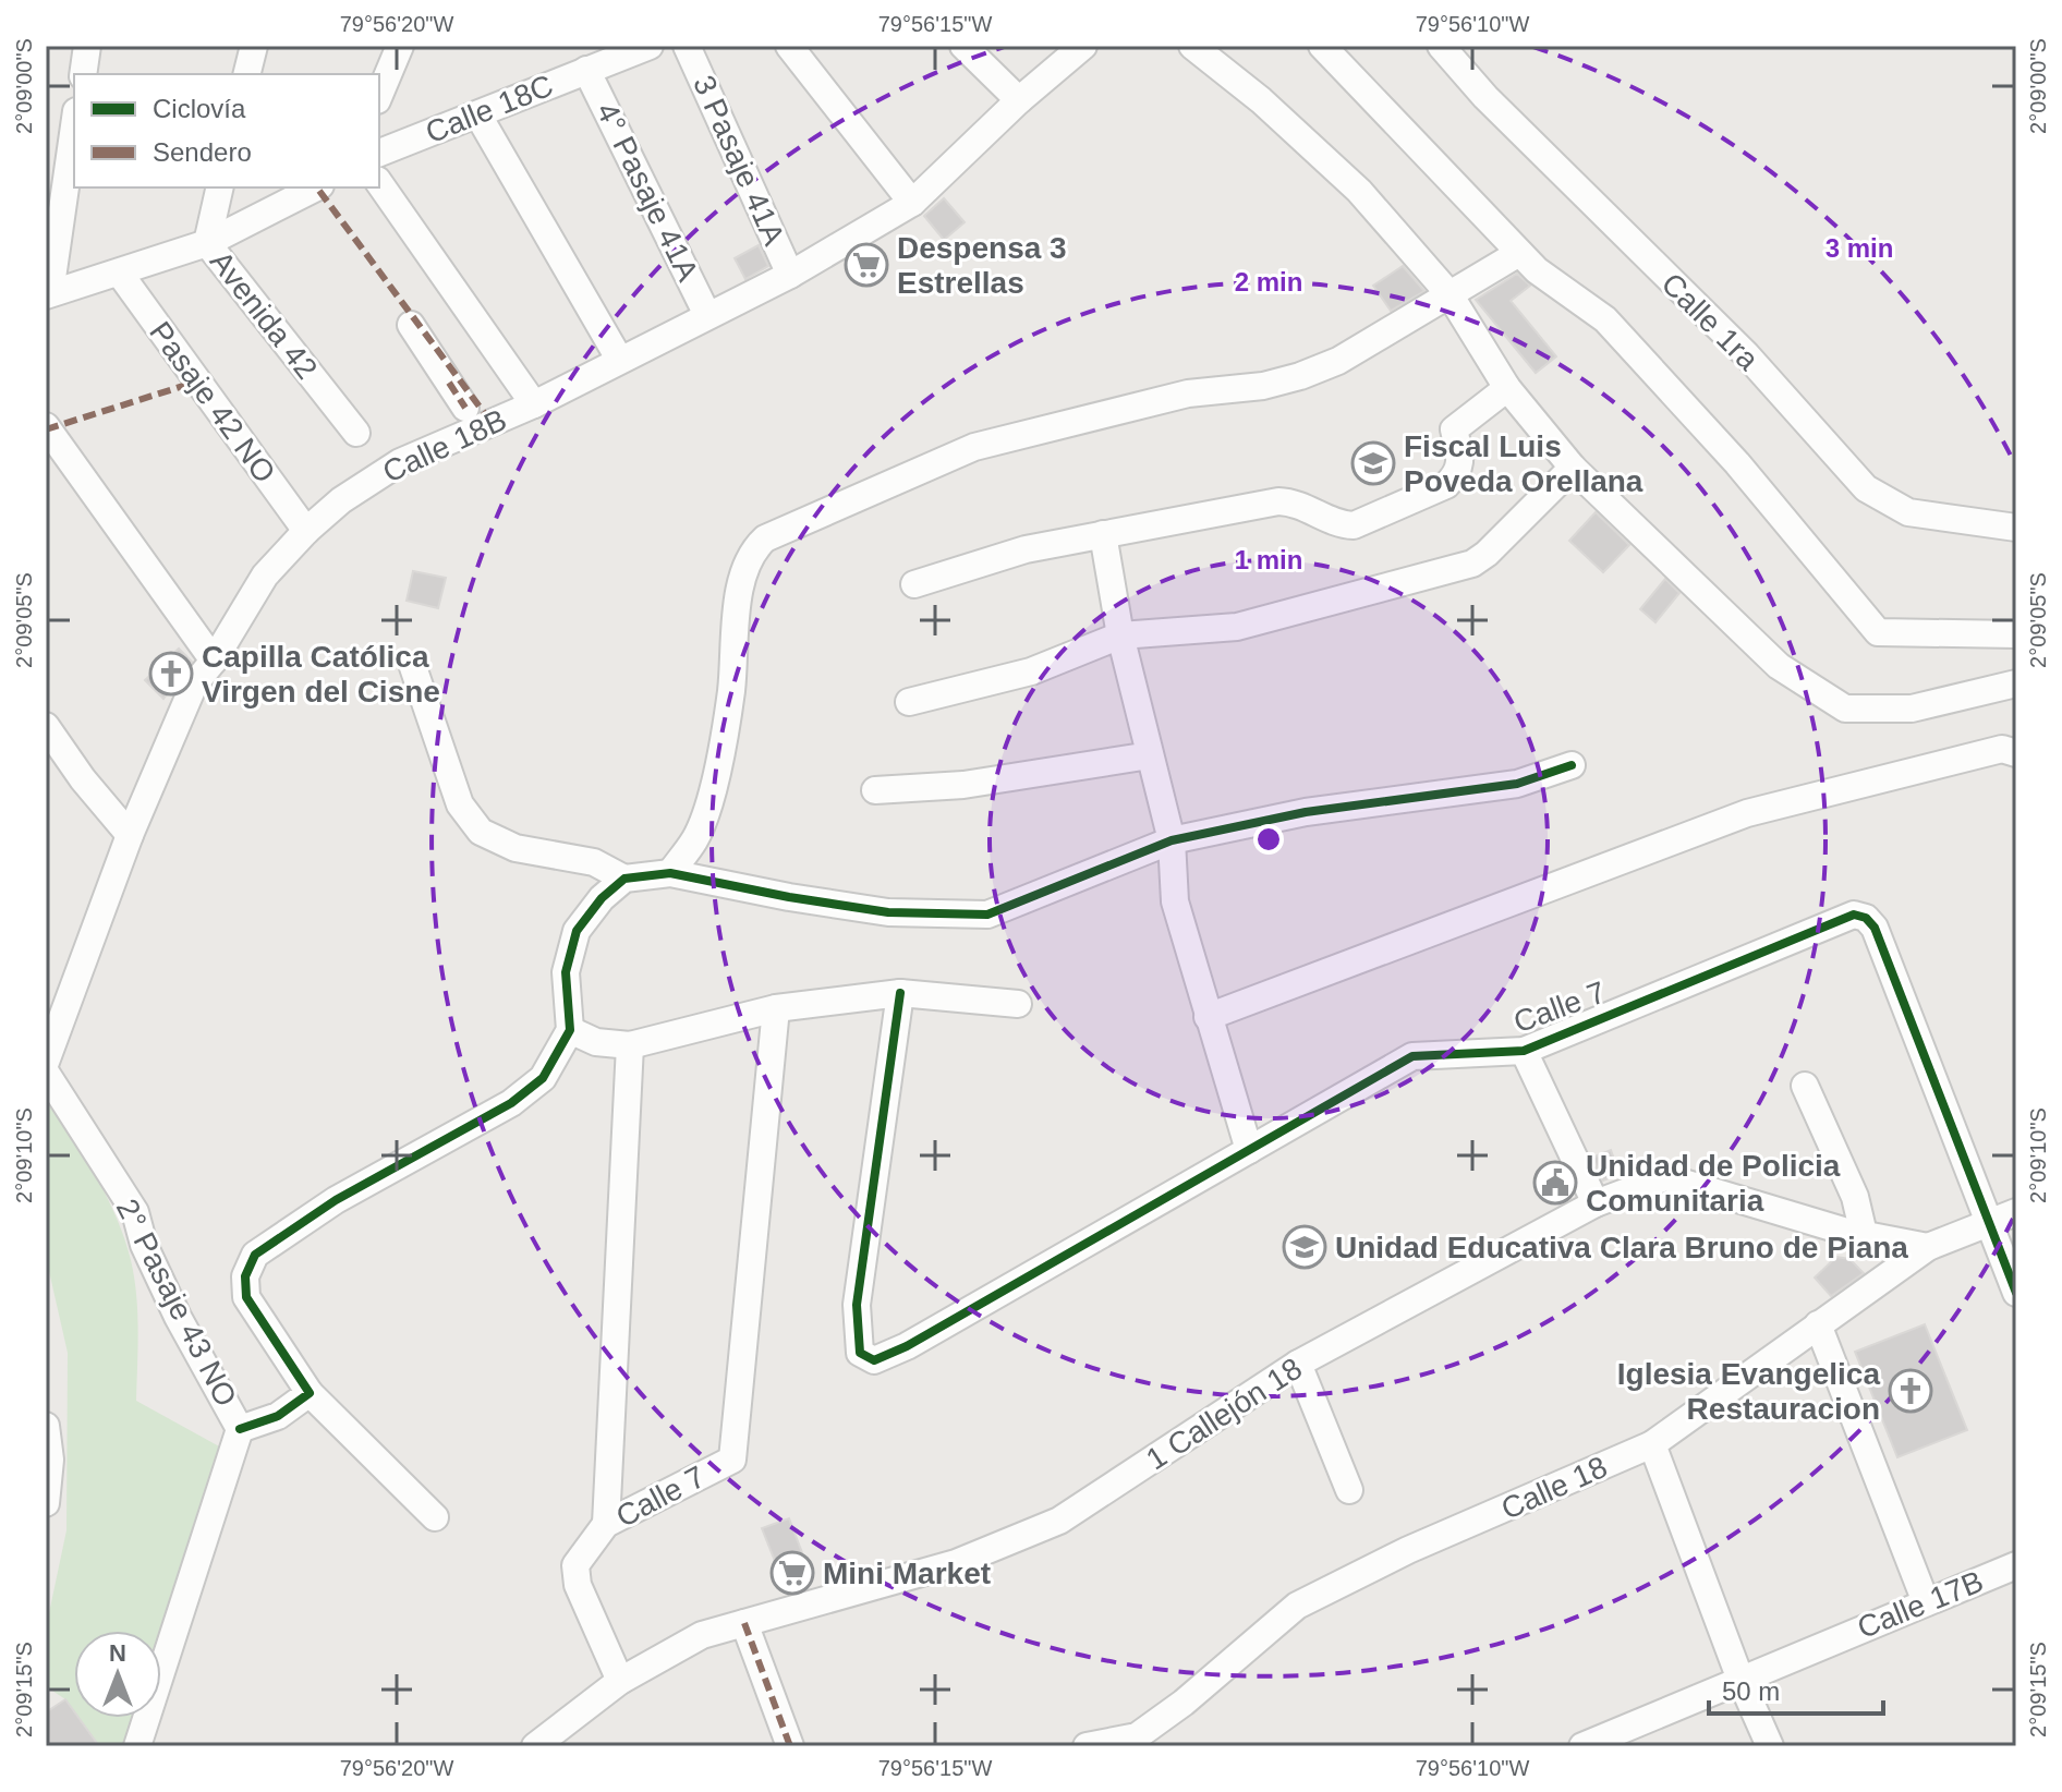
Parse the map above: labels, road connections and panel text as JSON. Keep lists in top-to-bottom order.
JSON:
{
  "streets": {
    "street": [
      "Calle 18C",
      "3 Pasaje 41A",
      "4° Pasaje 41A",
      "Avenida 42",
      "Calle 1ra",
      "Pasaje 42 NO",
      "Calle 18B",
      "Calle 7",
      "2° Pasaje 43 NO",
      "1 Callejón 18",
      "Calle 18",
      "Calle 17B"
    ]
  },
  "crossings": [
    ["Calle 18C", "4° Pasaje 41A"],
    ["3 Pasaje 41A", "Calle 18B"],
    ["4° Pasaje 41A", "Calle 18B"],
    ["Pasaje 42 NO", "Calle 18B"],
    ["Calle 7", "1 Callejón 18"],
    ["Calle 7", "Calle 18"],
    ["1 Callejón 18", "Calle 18"]
  ],
  "places": {
    "supermarket": ["Despensa 3 Estrellas", "Mini Market"],
    "school or university": ["Fiscal Luis Poveda Orellana", "Unidad Educativa Clara Bruno de Piana"],
    "church": ["Capilla Católica Virgen del Cisne", "Iglesia Evangelica Restauracion"],
    "public building": ["Unidad de Policia Comunitaria"]
  },
  "legend": ["Ciclovía", "Sendero"],
  "scale_bar": "50 m",
  "north": "top",
  "coordinates": [
    "79°56'20\"W",
    "79°56'15\"W",
    "79°56'10\"W",
    "2°09'00\"S",
    "2°09'05\"S",
    "2°09'10\"S",
    "2°09'15\"S"
  ],
  "rings": ["3 min", "2 min", "1 min"]
}
